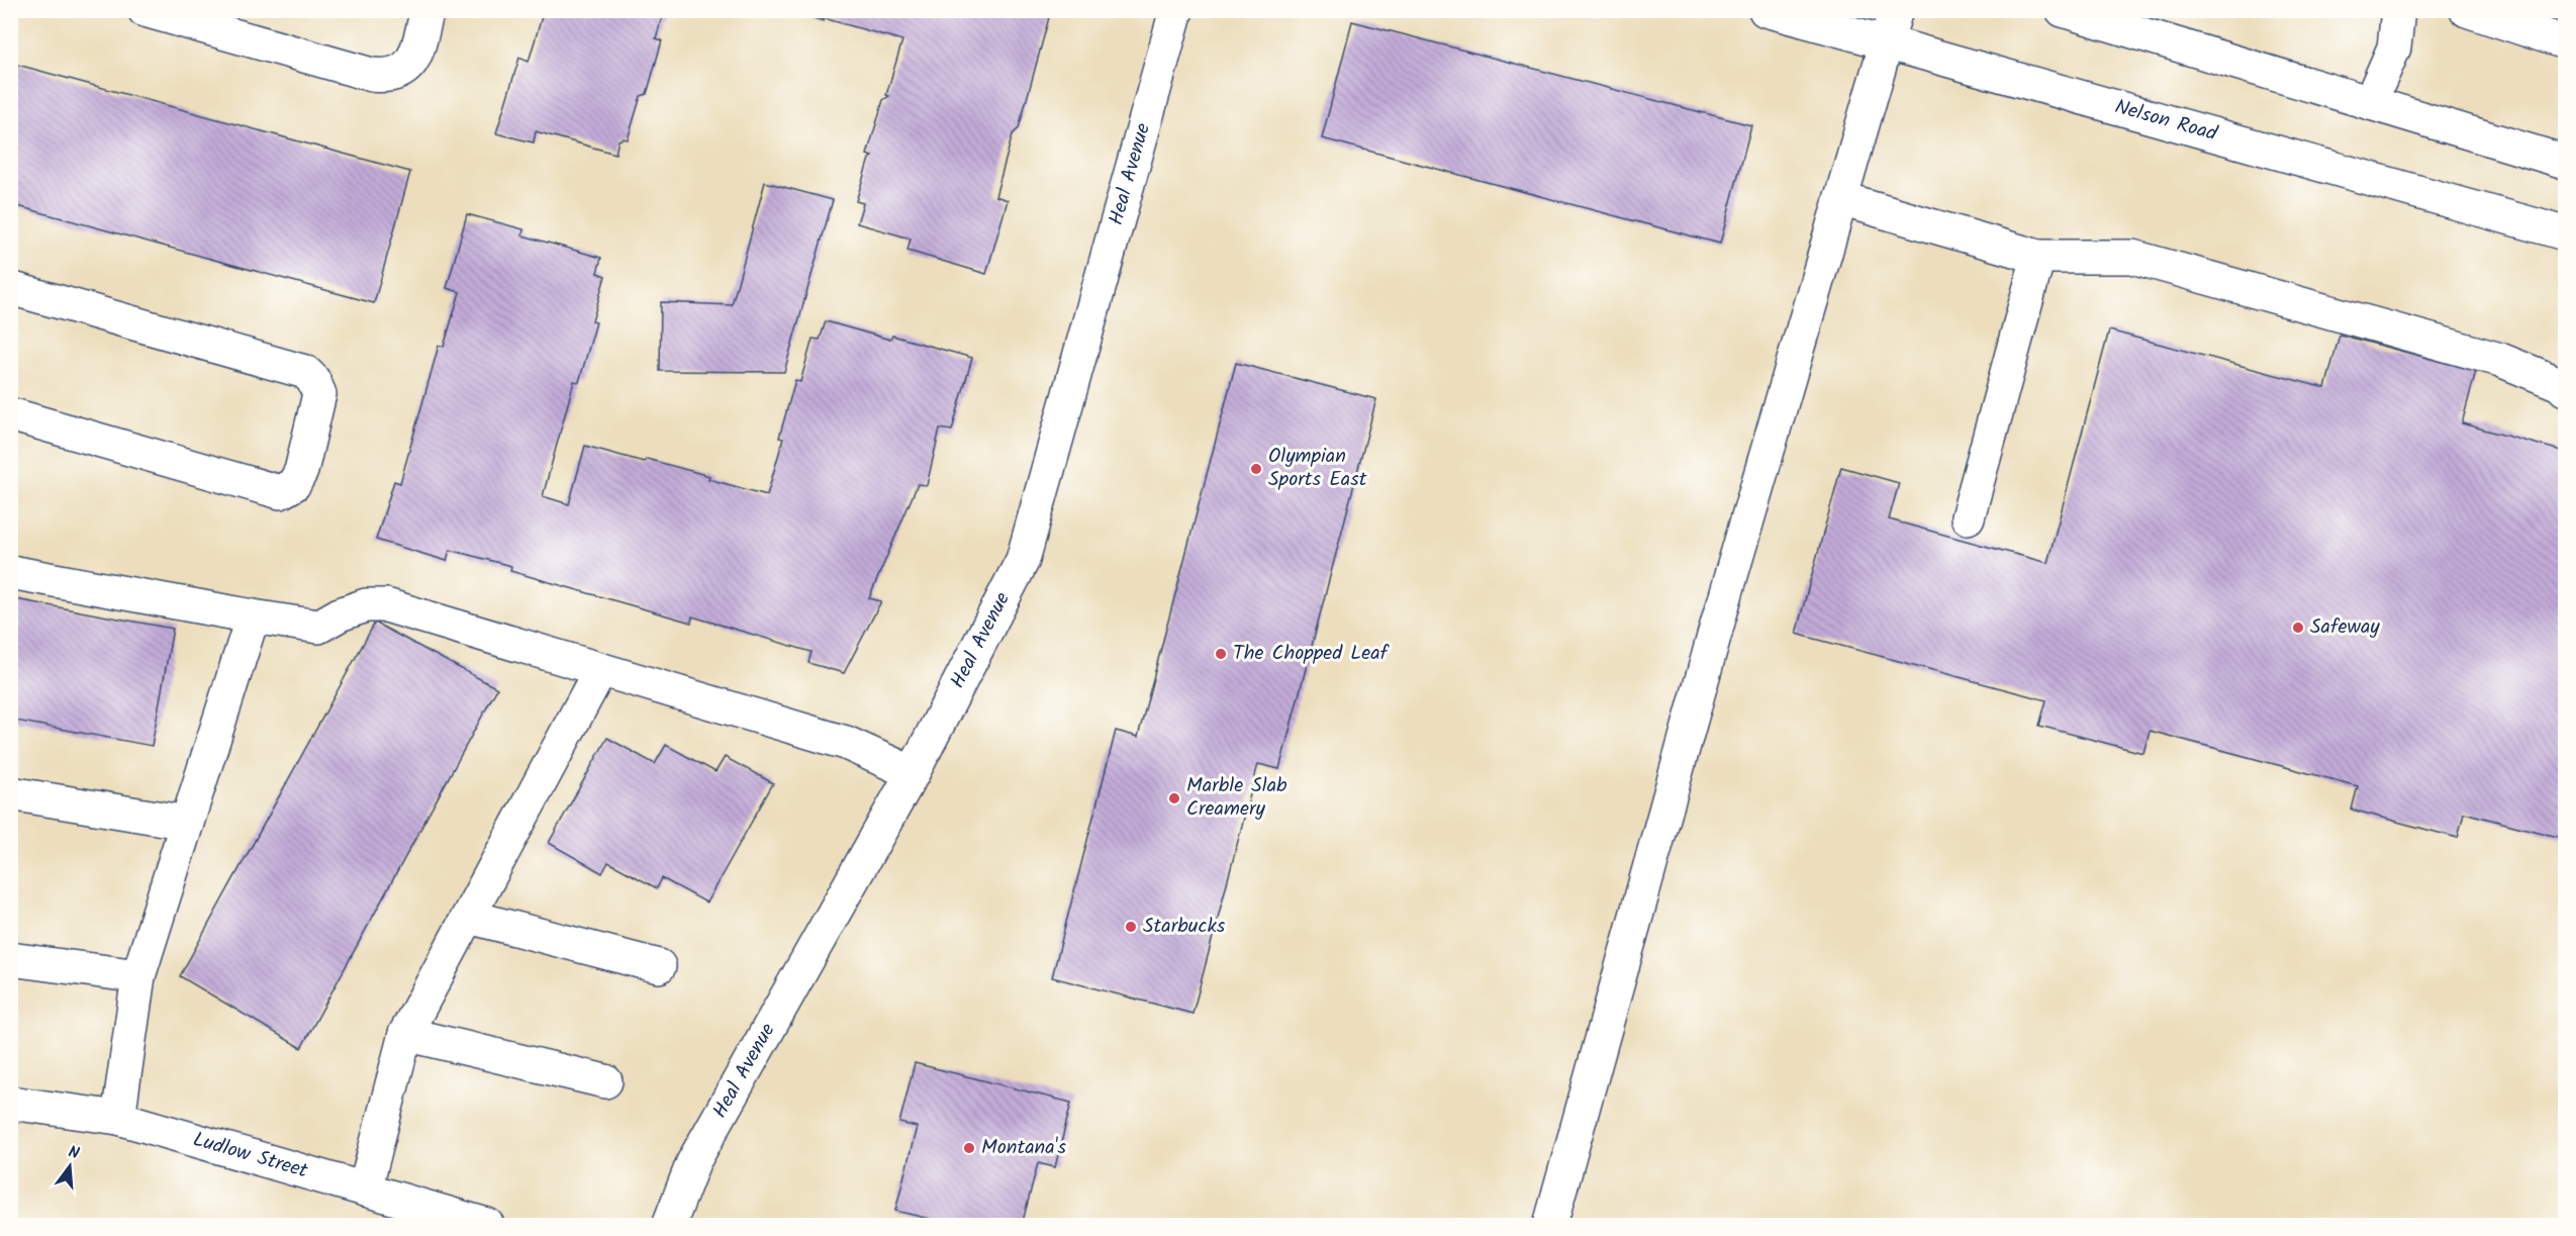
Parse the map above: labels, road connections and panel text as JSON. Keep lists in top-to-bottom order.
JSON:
{
  "streets": {
    "street": ["Nelson Road", "Heal Avenue", "Ludlow Street"]
  },
  "places": [
    "Olympian Sports East",
    "Safeway",
    "The Chopped Leaf",
    "Marble Slab Creamery",
    "Starbucks",
    "Montana's"
  ],
  "north": "top"
}
